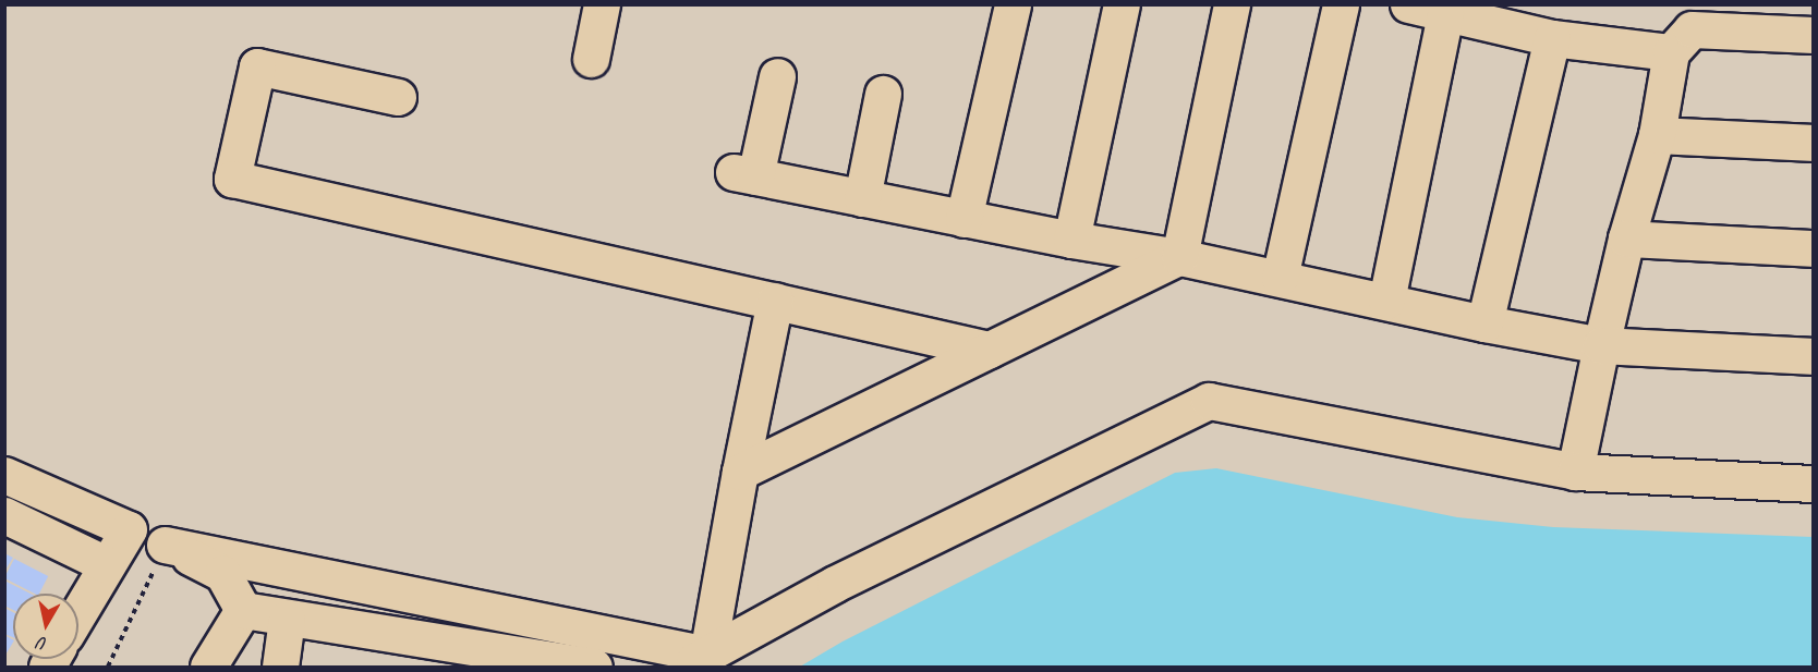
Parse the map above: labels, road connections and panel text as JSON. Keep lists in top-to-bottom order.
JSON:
{
  "north": "bottom"
}
